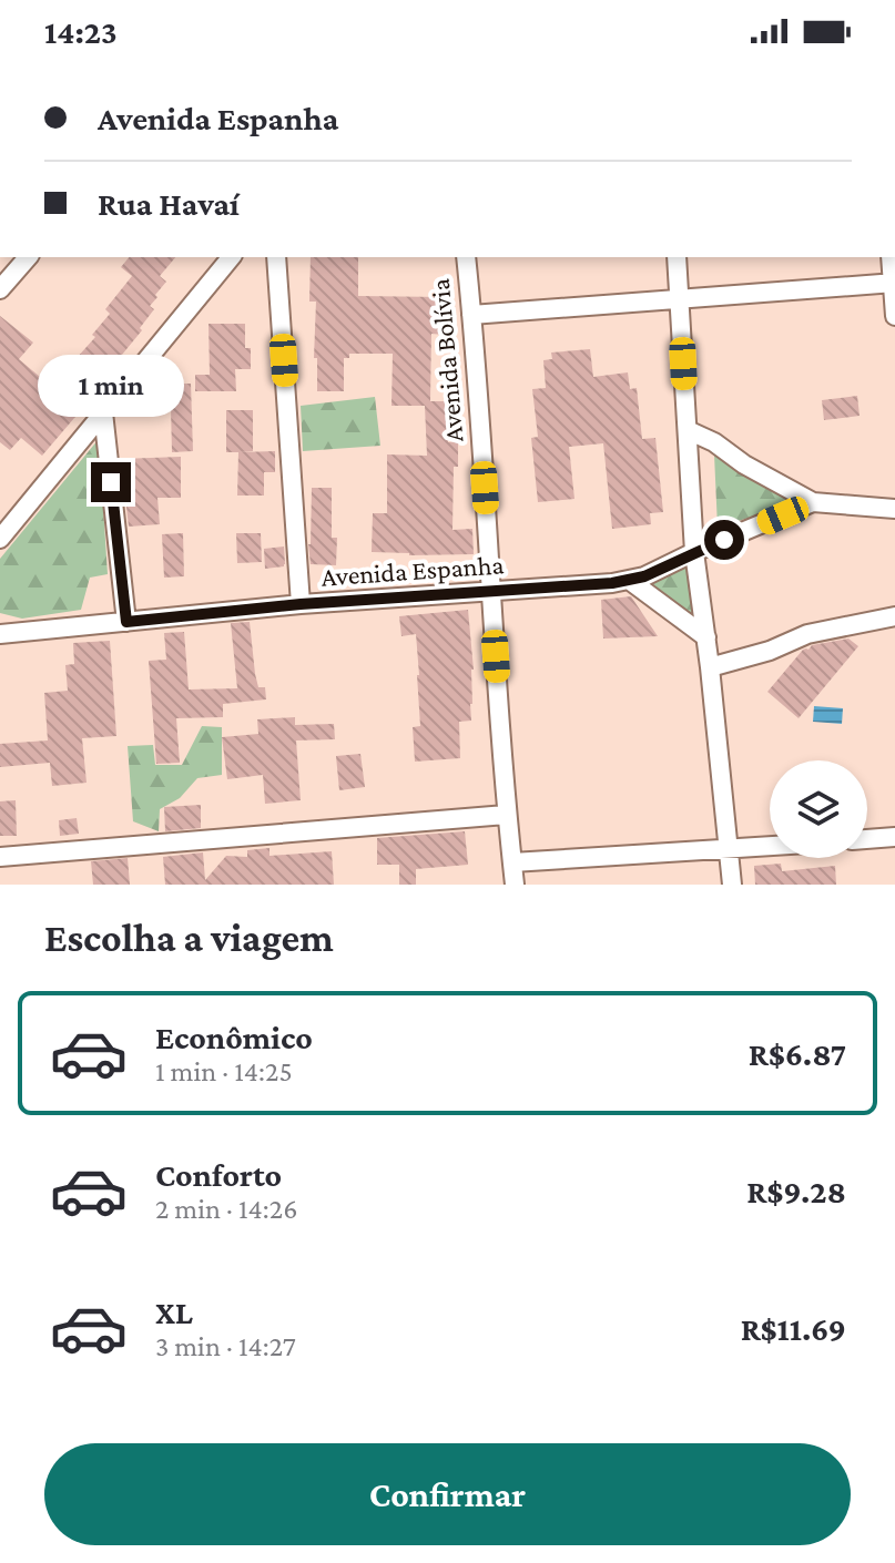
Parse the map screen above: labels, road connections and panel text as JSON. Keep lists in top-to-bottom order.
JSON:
{
  "streets": {
    "street": ["Avenida Bolívia", "Avenida Espanha"]
  },
  "crossings": [
    ["Avenida Bolívia", "Avenida Espanha"]
  ],
  "page": {
    "status": "14:23",
    "banner": ["Avenida Espanha", "Rua Havaí"],
    "bubble": "1 min",
    "heading": "Escolha a viagem",
    "list": [
      {
        "name": "Econômico",
        "note": "1 min · 14:25",
        "value": "R$6.87"
      },
      {
        "name": "Conforto",
        "note": "2 min · 14:26",
        "value": "R$9.28"
      },
      {
        "name": "XL",
        "note": "3 min · 14:27",
        "value": "R$11.69"
      }
    ],
    "buttons": "Confirmar"
  }
}
